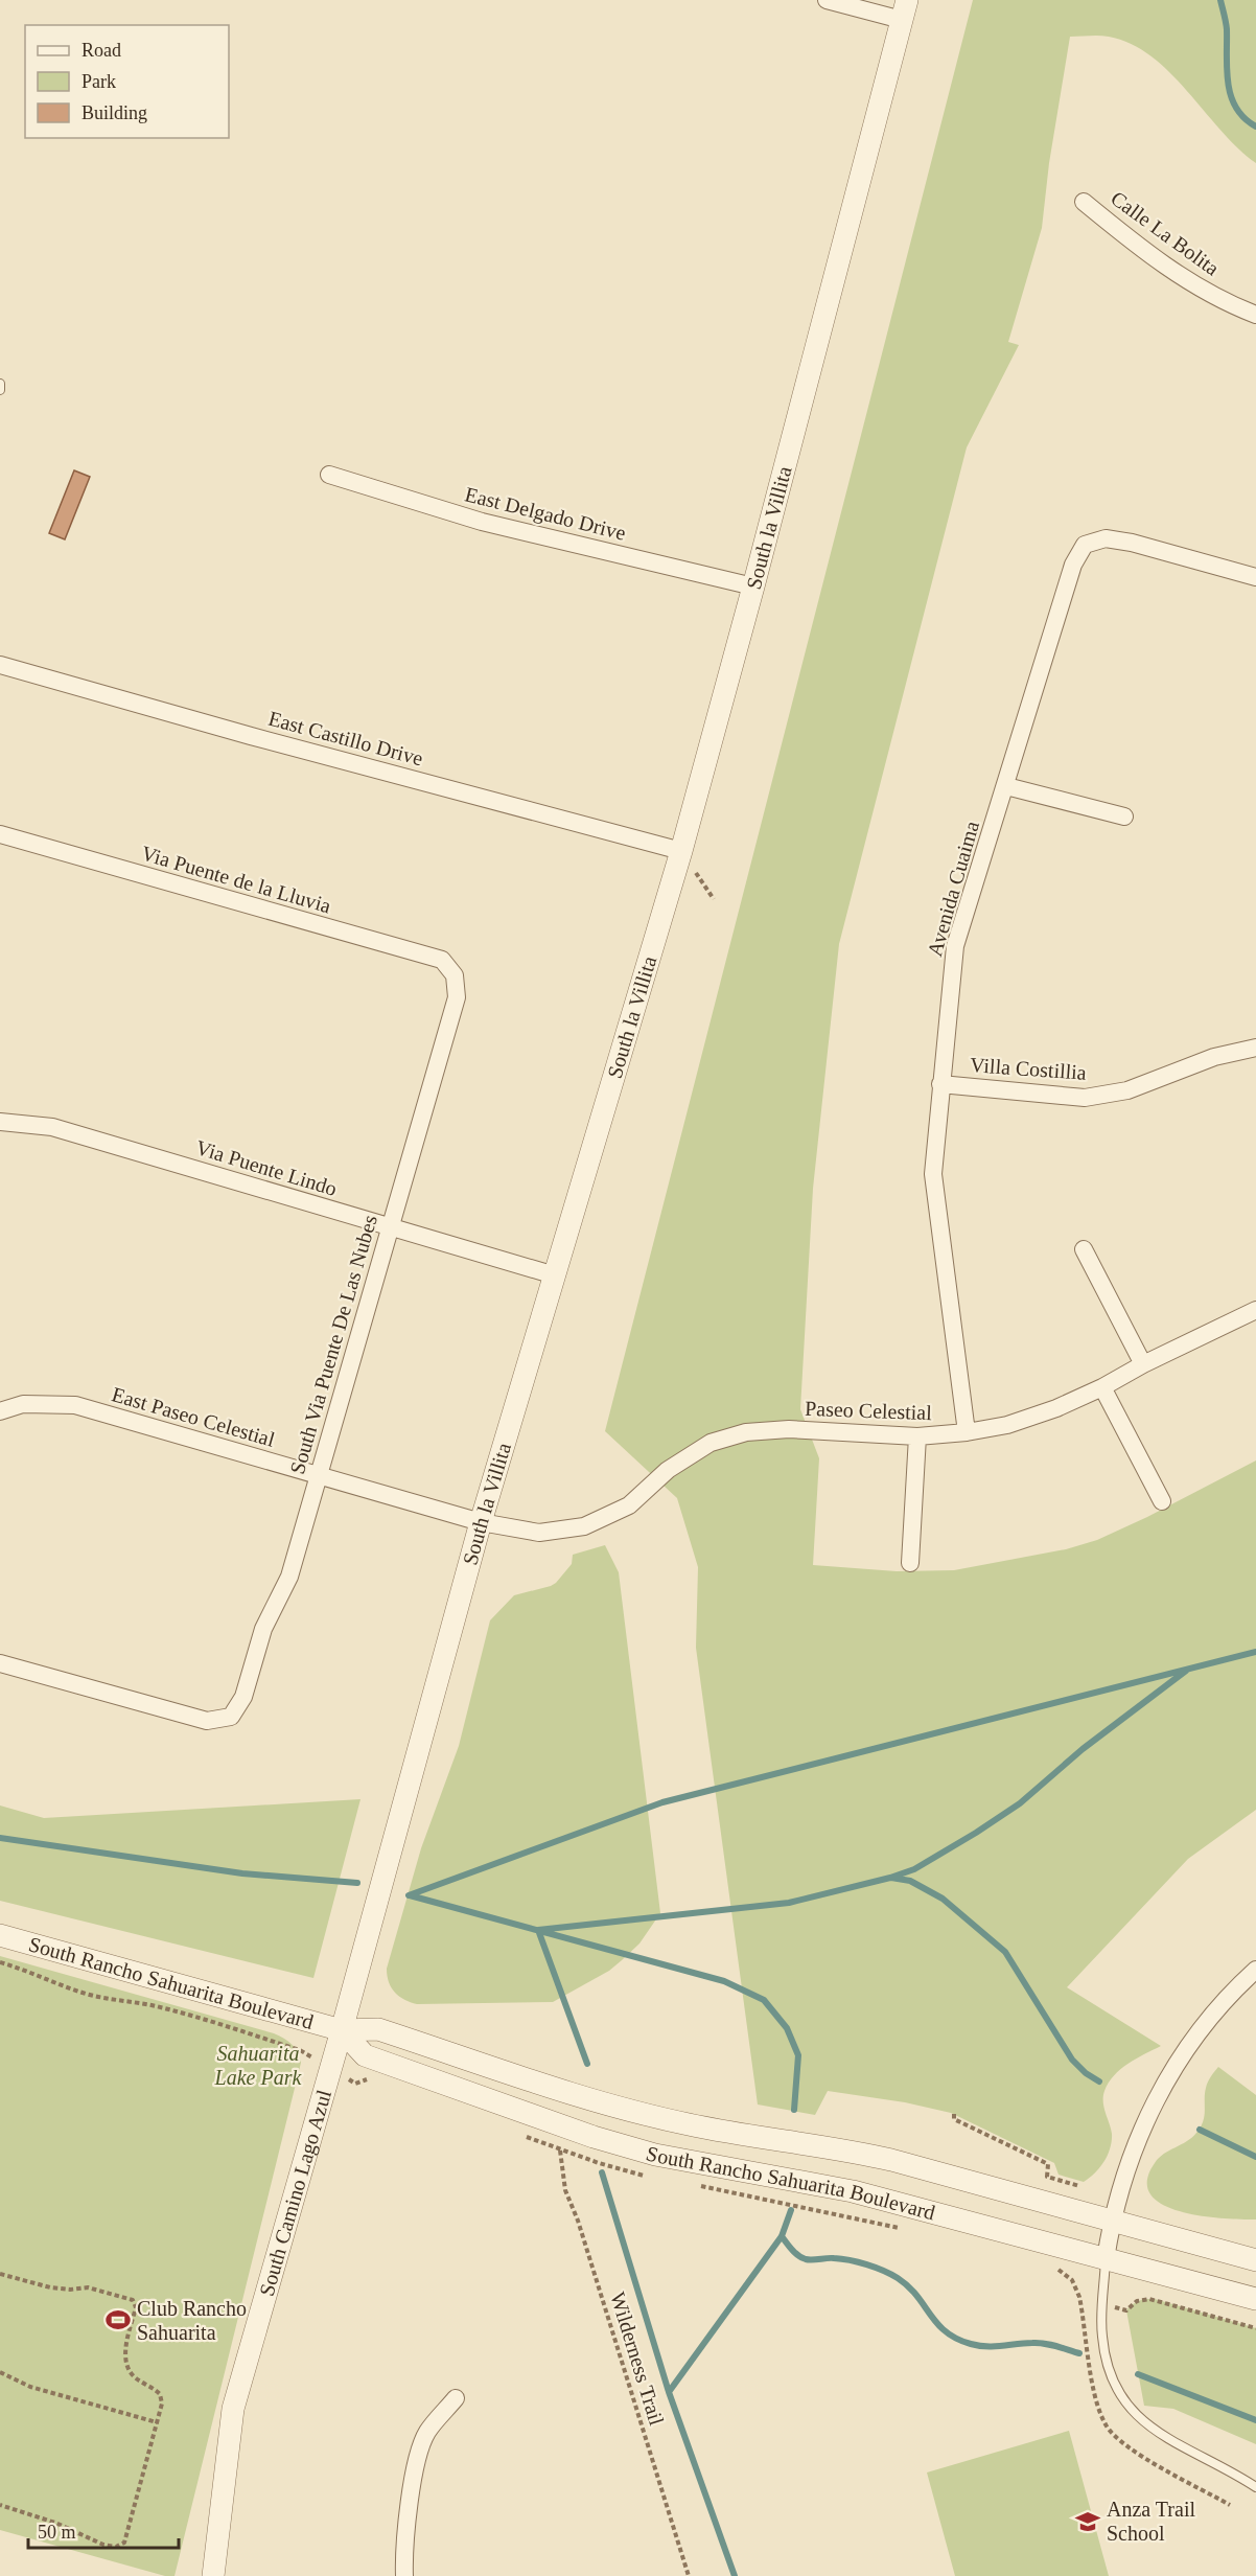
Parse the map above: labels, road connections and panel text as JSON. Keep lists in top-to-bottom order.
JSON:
{
  "streets": {
    "street": [
      "Calle La Bolita",
      "East Delgado Drive",
      "South la Villita",
      "East Castillo Drive",
      "Via Puente de la Lluvia",
      "Avenida Cuaima",
      "Villa Costillia",
      "Via Puente Lindo",
      "South Via Puente De Las Nubes",
      "Paseo Celestial",
      "East Paseo Celestial",
      "South Rancho Sahuarita Boulevard",
      "South Camino Lago Azul"
    ],
    "path": ["Wilderness Trail"]
  },
  "crossings": [
    ["East Delgado Drive", "South la Villita"],
    ["South la Villita", "East Castillo Drive"],
    ["South la Villita", "Via Puente Lindo"],
    ["South la Villita", "Paseo Celestial"],
    ["South la Villita", "East Paseo Celestial"],
    ["South la Villita", "South Rancho Sahuarita Boulevard"],
    ["South la Villita", "South Camino Lago Azul"],
    ["Via Puente de la Lluvia", "South Via Puente De Las Nubes"],
    ["Avenida Cuaima", "Villa Costillia"],
    ["Avenida Cuaima", "Paseo Celestial"],
    ["Via Puente Lindo", "South Via Puente De Las Nubes"],
    ["South Via Puente De Las Nubes", "East Paseo Celestial"],
    ["Paseo Celestial", "East Paseo Celestial"],
    ["South Rancho Sahuarita Boulevard", "South Camino Lago Azul"]
  ],
  "parks": ["Sahuarita Lake Park"],
  "places": {
    "sports": ["Club Rancho Sahuarita"],
    "school or university": ["Anza Trail School"]
  },
  "legend": ["Road", "Park", "Building"],
  "scale_bar": "50 m"
}
